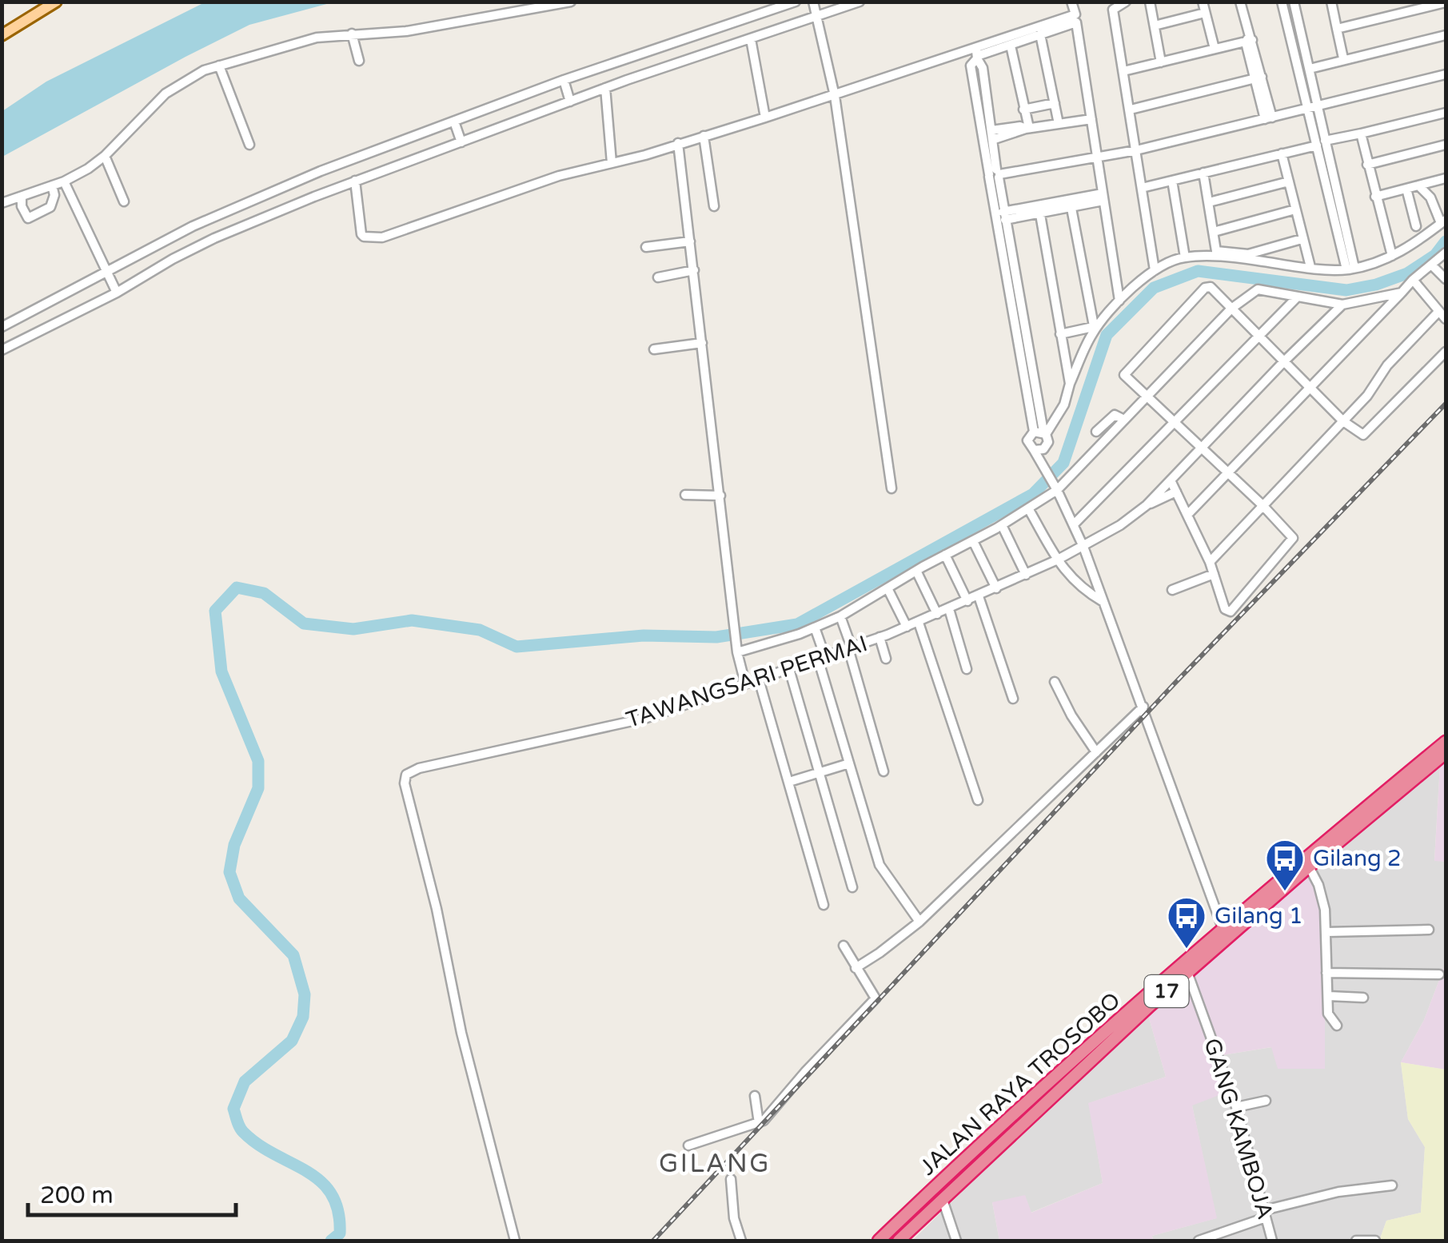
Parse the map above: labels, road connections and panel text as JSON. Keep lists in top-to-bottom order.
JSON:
{
  "streets": {
    "highway": ["17", "JALAN RAYA TROSOBO"],
    "street": ["TAWANGSARI PERMAI", "GANG KAMBOJA"]
  },
  "crossings": [
    ["JALAN RAYA TROSOBO", "GANG KAMBOJA"]
  ],
  "districts": ["GILANG"],
  "places": {
    "bus stop": ["Gilang 2", "Gilang 1"]
  },
  "scale_bar": "200 m"
}
